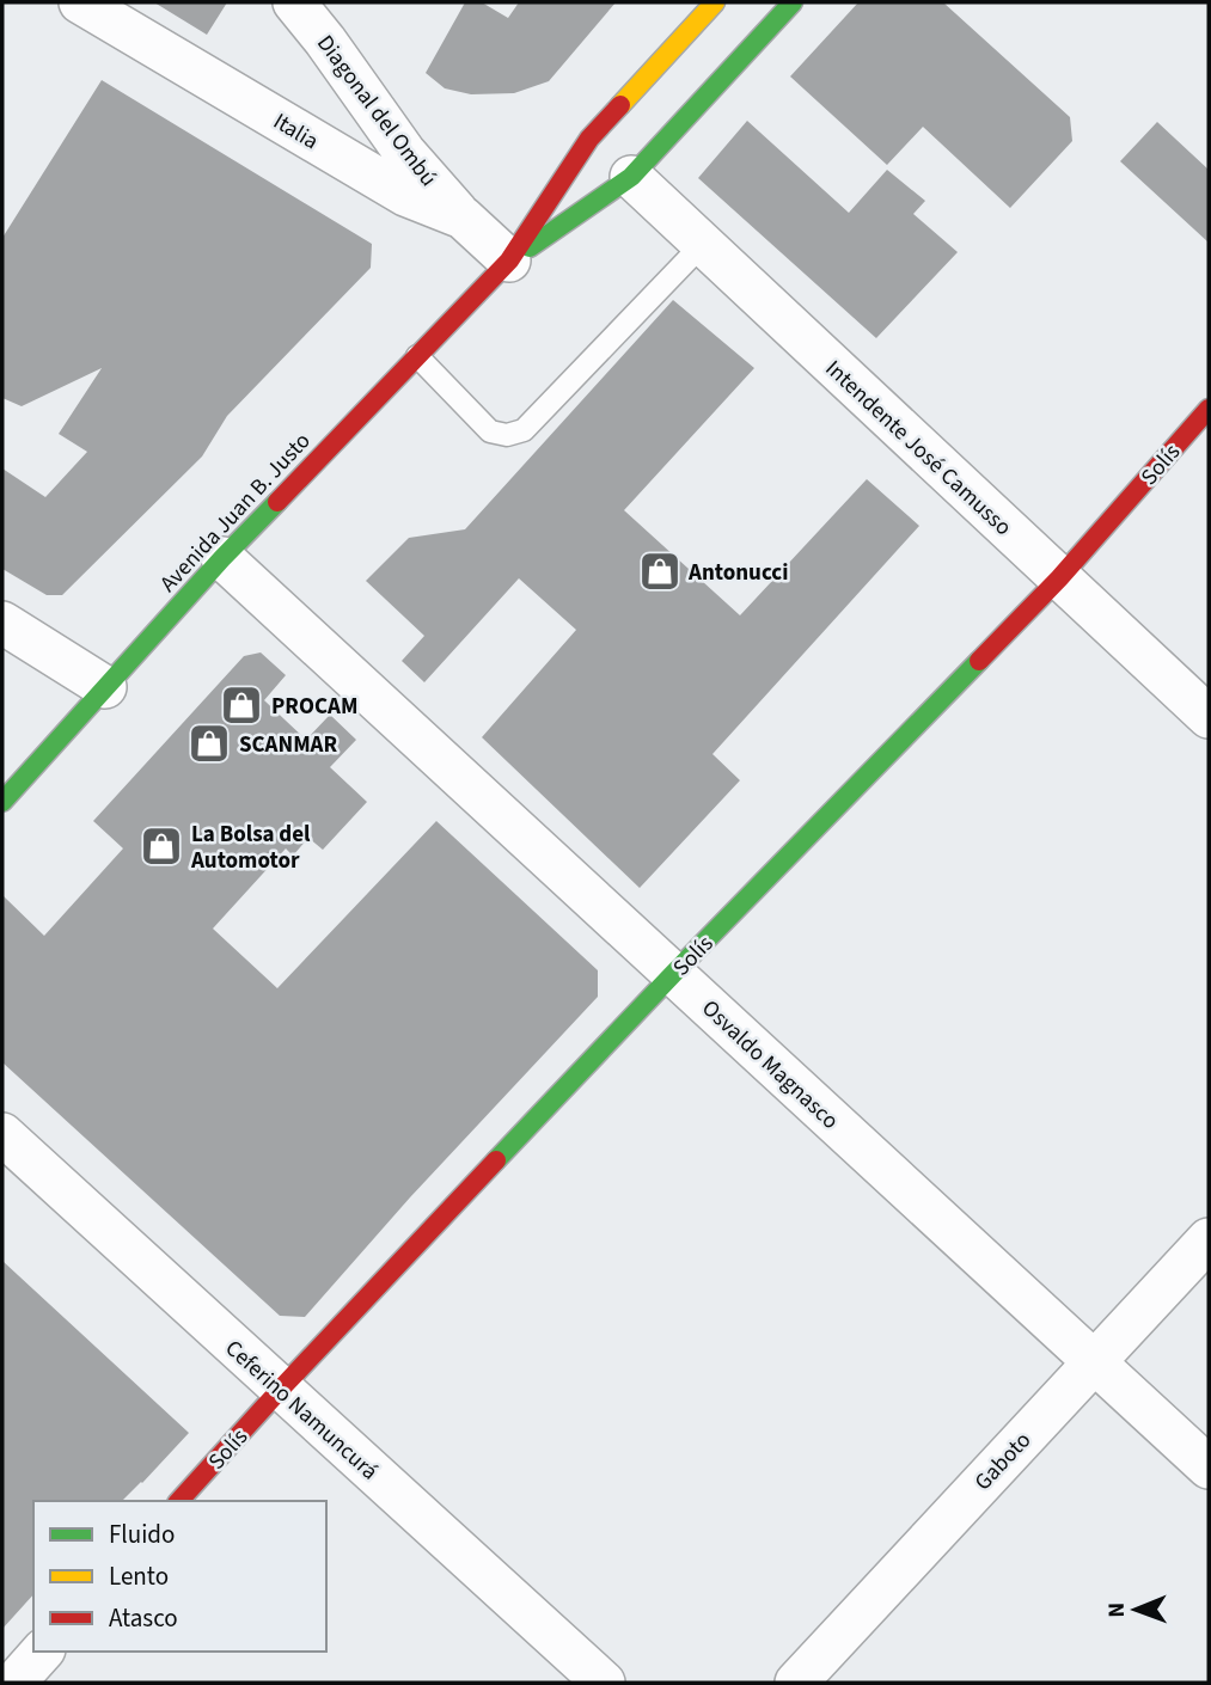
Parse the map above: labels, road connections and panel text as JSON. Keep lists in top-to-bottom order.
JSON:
{
  "streets": {
    "street": [
      "Diagonal del Ombú",
      "Italia",
      "Intendente José Camusso",
      "Solís",
      "Avenida Juan B. Justo",
      "Osvaldo Magnasco",
      "Ceferino Namuncurá",
      "Gaboto"
    ]
  },
  "crossings": [
    ["Diagonal del Ombú", "Italia"],
    ["Italia", "Avenida Juan B. Justo"],
    ["Intendente José Camusso", "Solís"],
    ["Intendente José Camusso", "Avenida Juan B. Justo"],
    ["Solís", "Osvaldo Magnasco"],
    ["Solís", "Ceferino Namuncurá"],
    ["Avenida Juan B. Justo", "Osvaldo Magnasco"],
    ["Osvaldo Magnasco", "Gaboto"]
  ],
  "places": {
    "shop": [
      "Antonucci",
      "PROCAM",
      "SCANMAR",
      "La Bolsa del Automotor"
    ]
  },
  "legend": ["Fluido", "Lento", "Atasco"],
  "north": "left"
}
